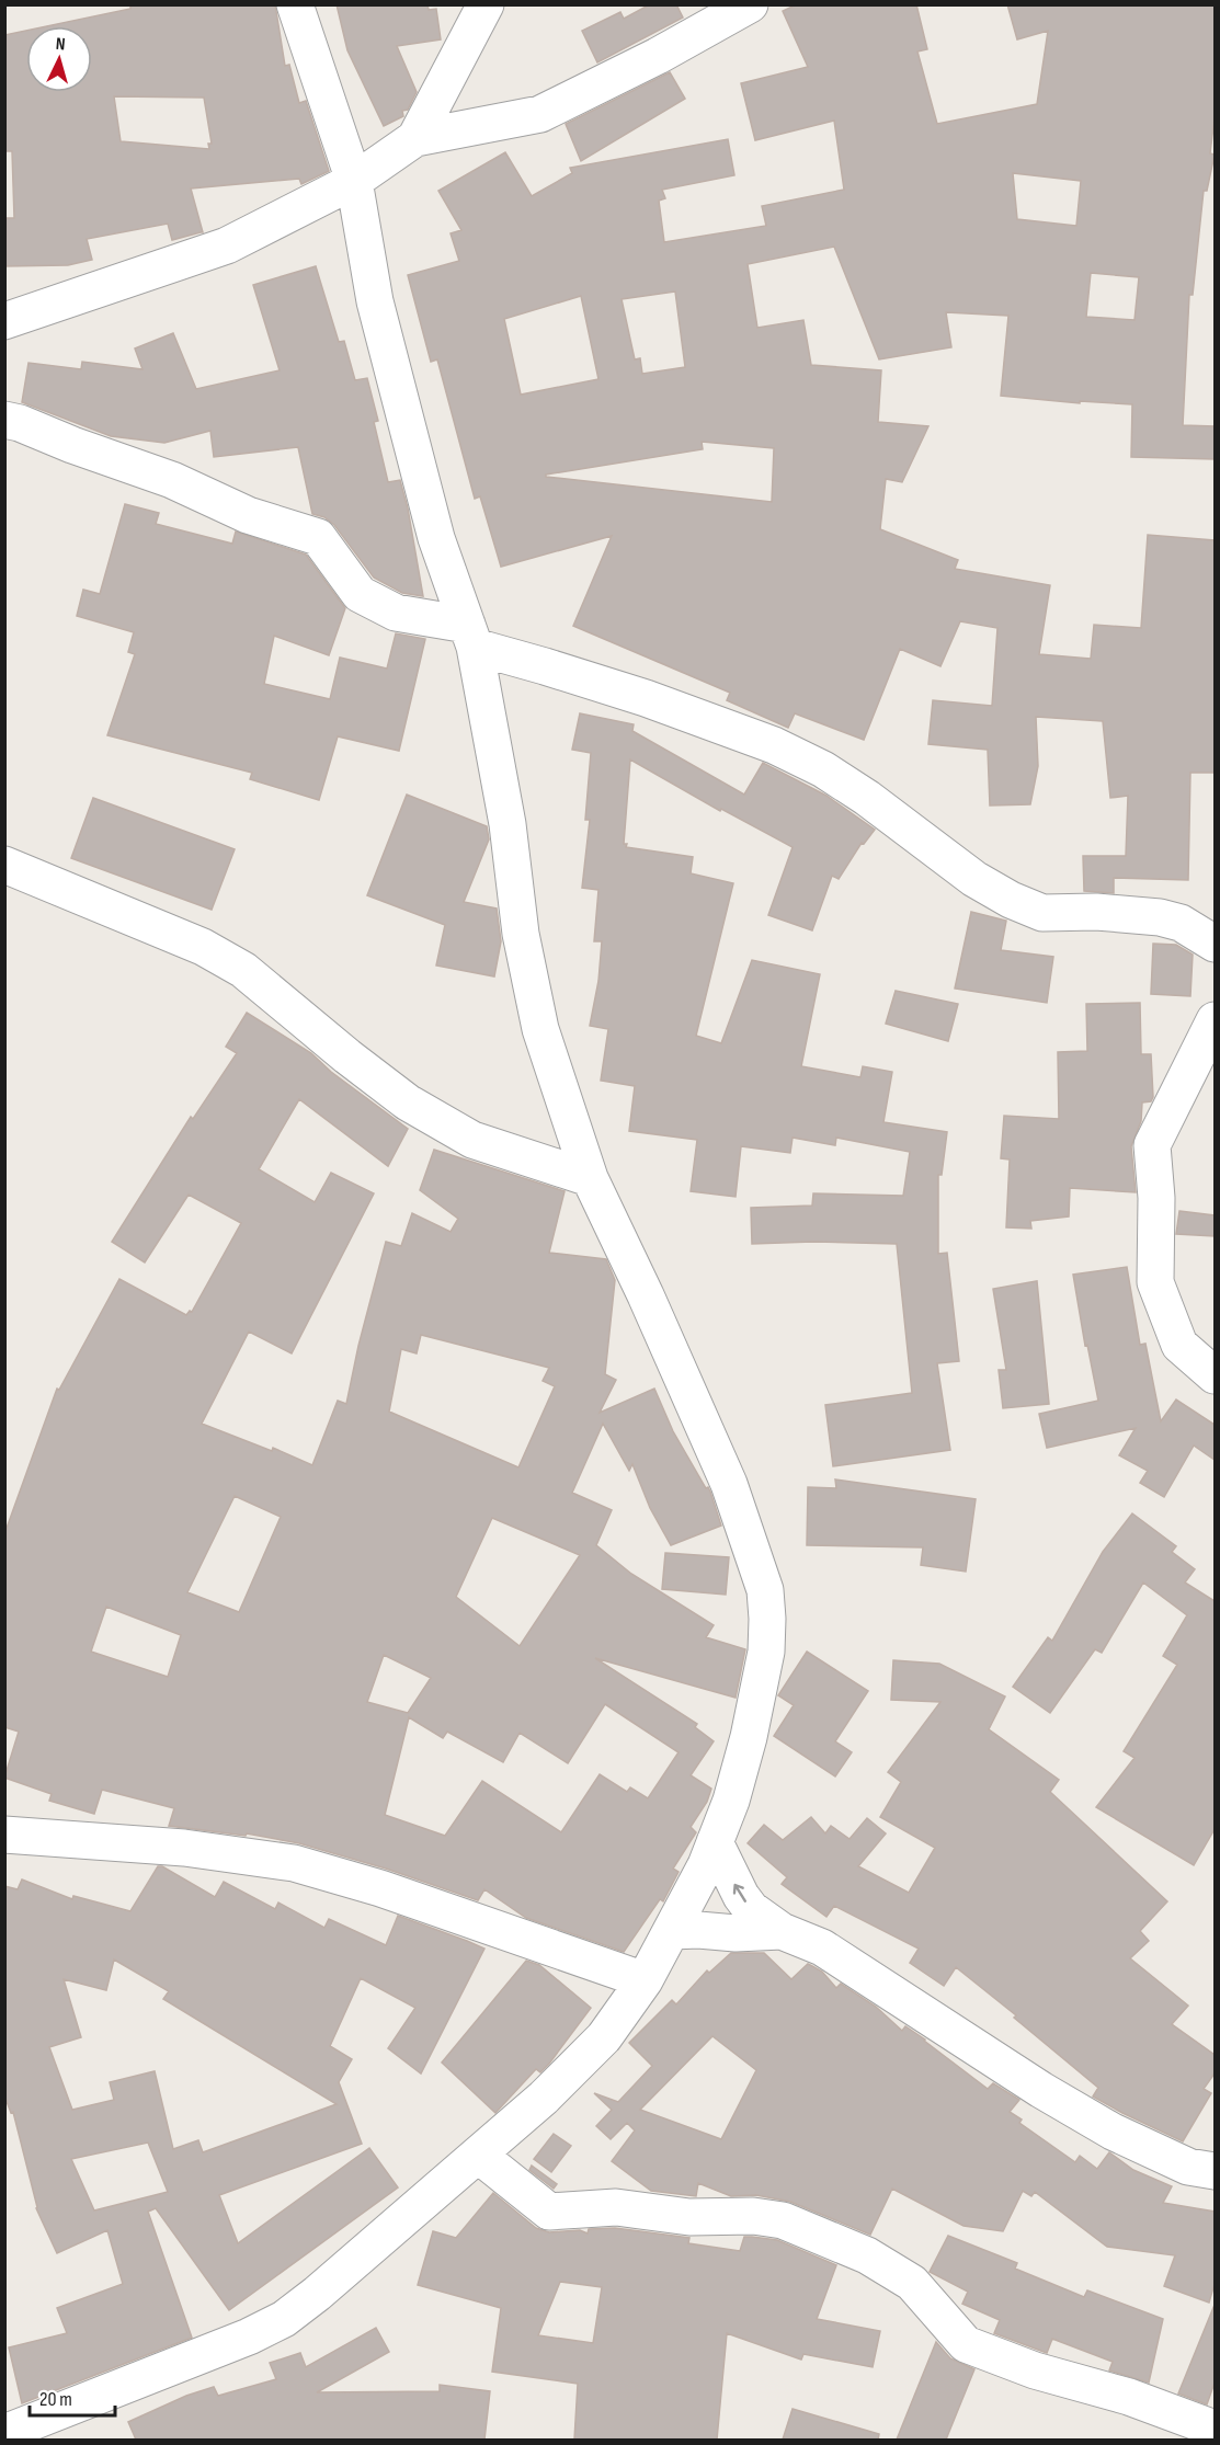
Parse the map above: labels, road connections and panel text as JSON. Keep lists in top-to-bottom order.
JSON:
{
  "scale_bar": "20 m",
  "north": "top"
}
